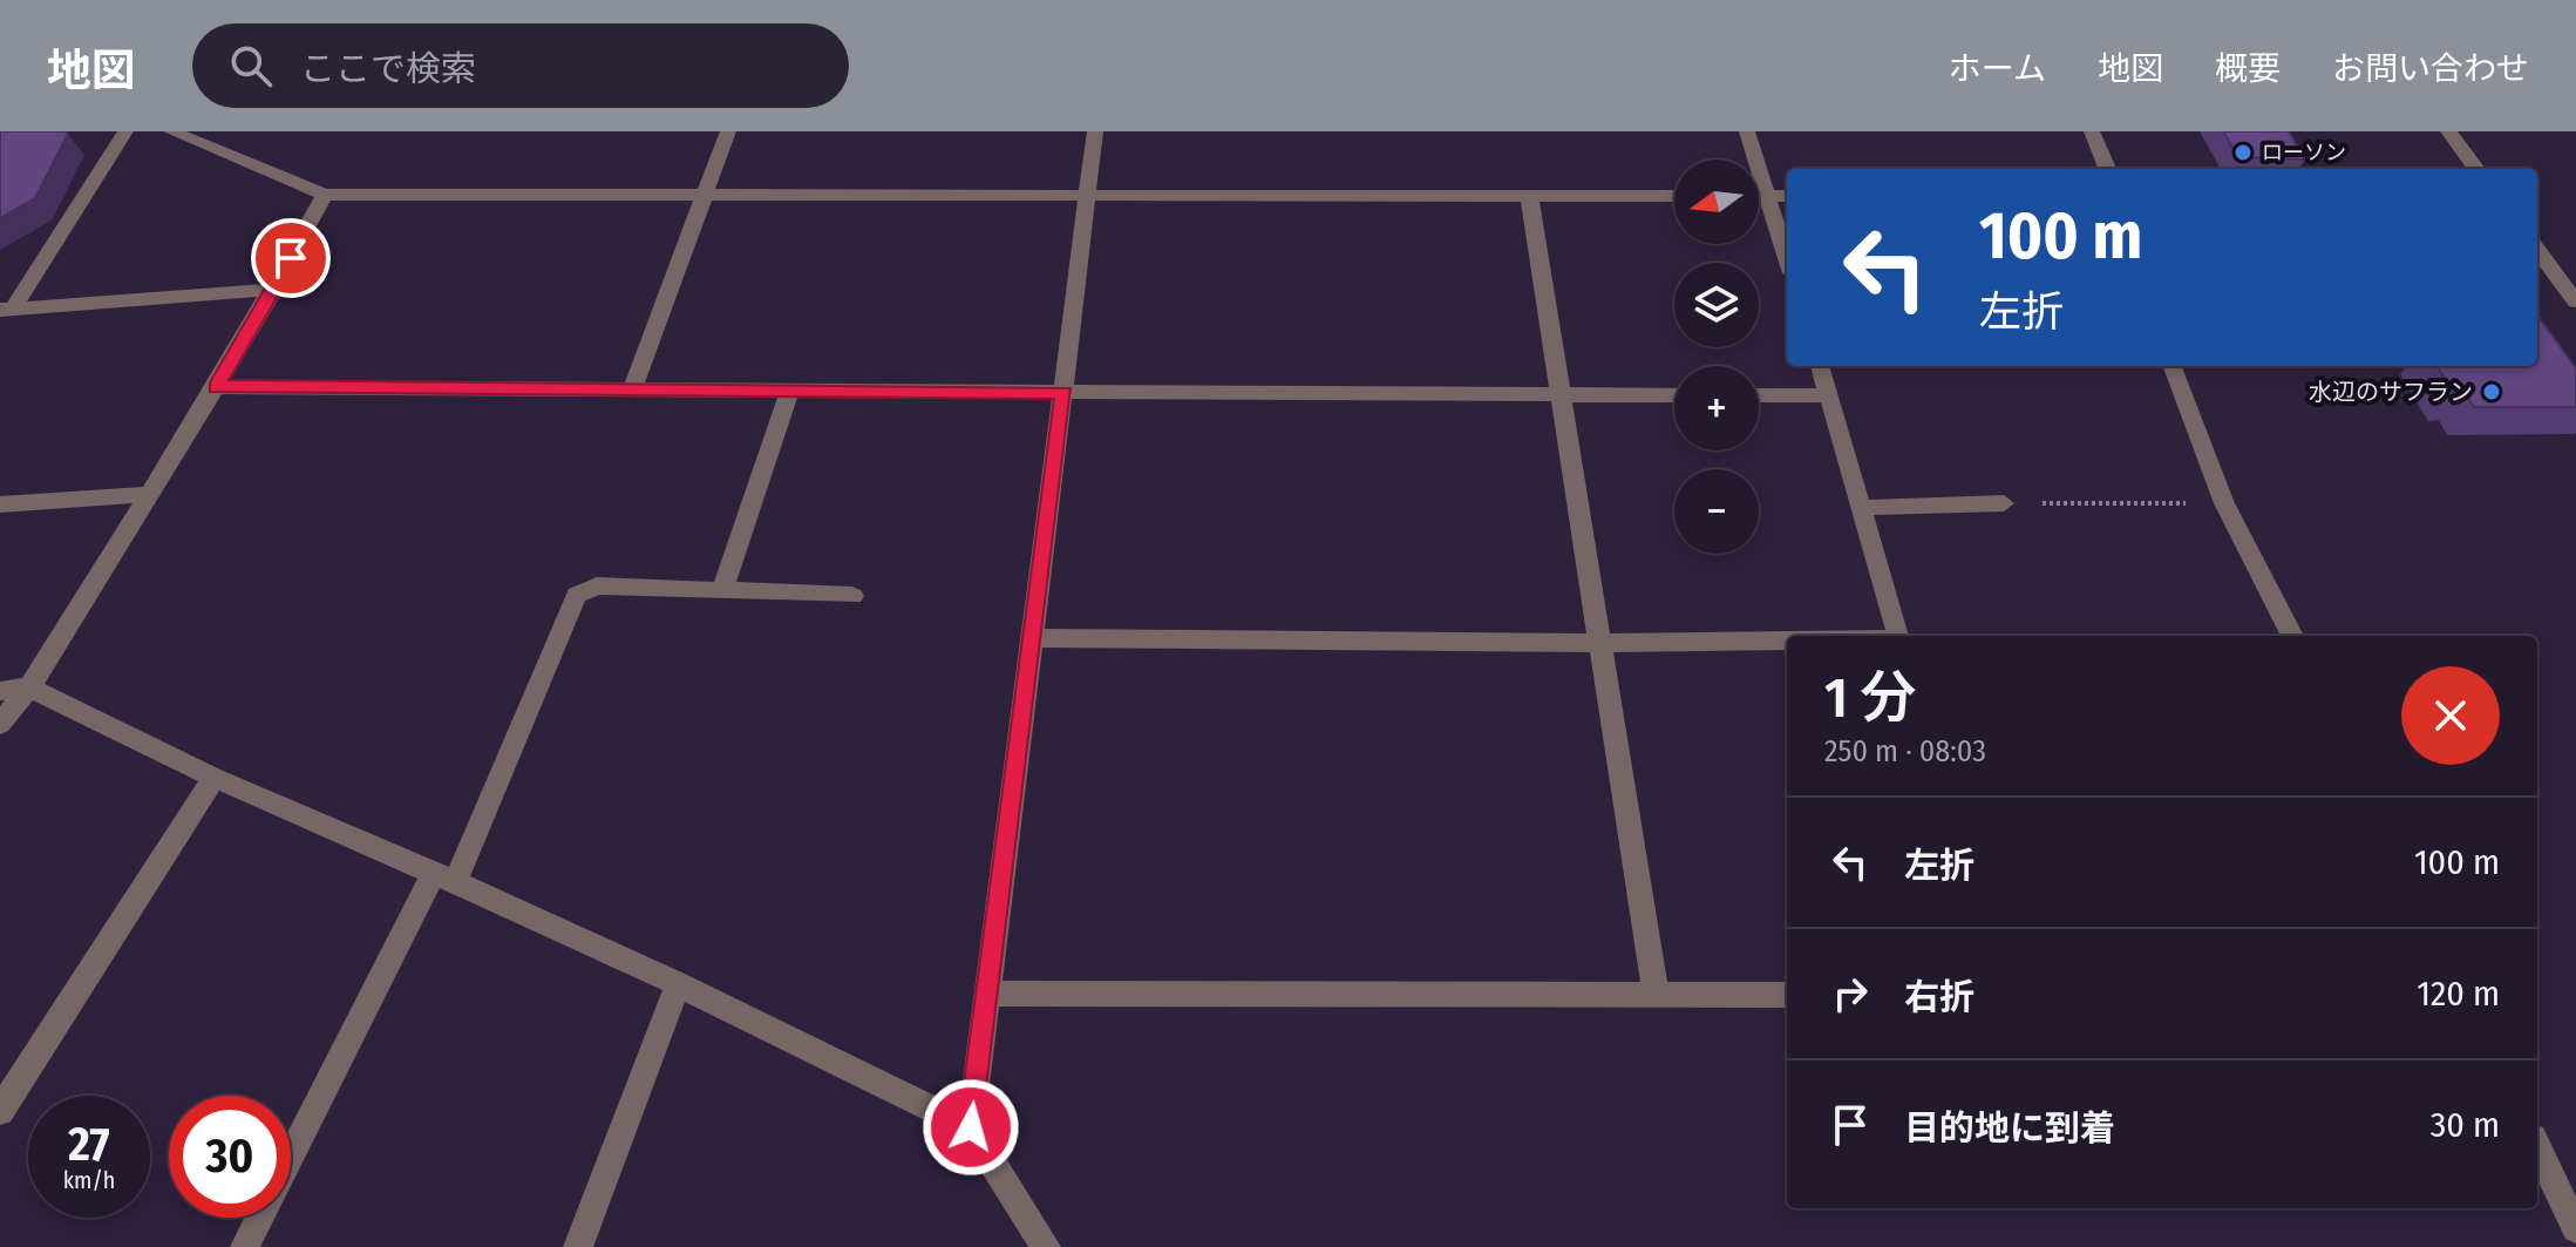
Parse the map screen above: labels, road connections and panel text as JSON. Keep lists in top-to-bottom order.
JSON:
{
  "places": ["ローソン", "水辺のサフラン"],
  "north": "left",
  "page": {
    "header": "地図",
    "search": "ここで検索",
    "nav": [
      "ホーム",
      "地図",
      "概要",
      "お問い合わせ"
    ],
    "map_buttons": ["+", "−"],
    "turn": ["100 m", "左折"],
    "heading": ["1 分", "250 m · 08:03"],
    "list": [
      {
        "name": "左折",
        "value": "100 m"
      },
      {
        "name": "右折",
        "value": "120 m"
      },
      {
        "name": "目的地に到着",
        "value": "30 m"
      }
    ],
    "speed": "27 km/h",
    "limit": "30"
  }
}
